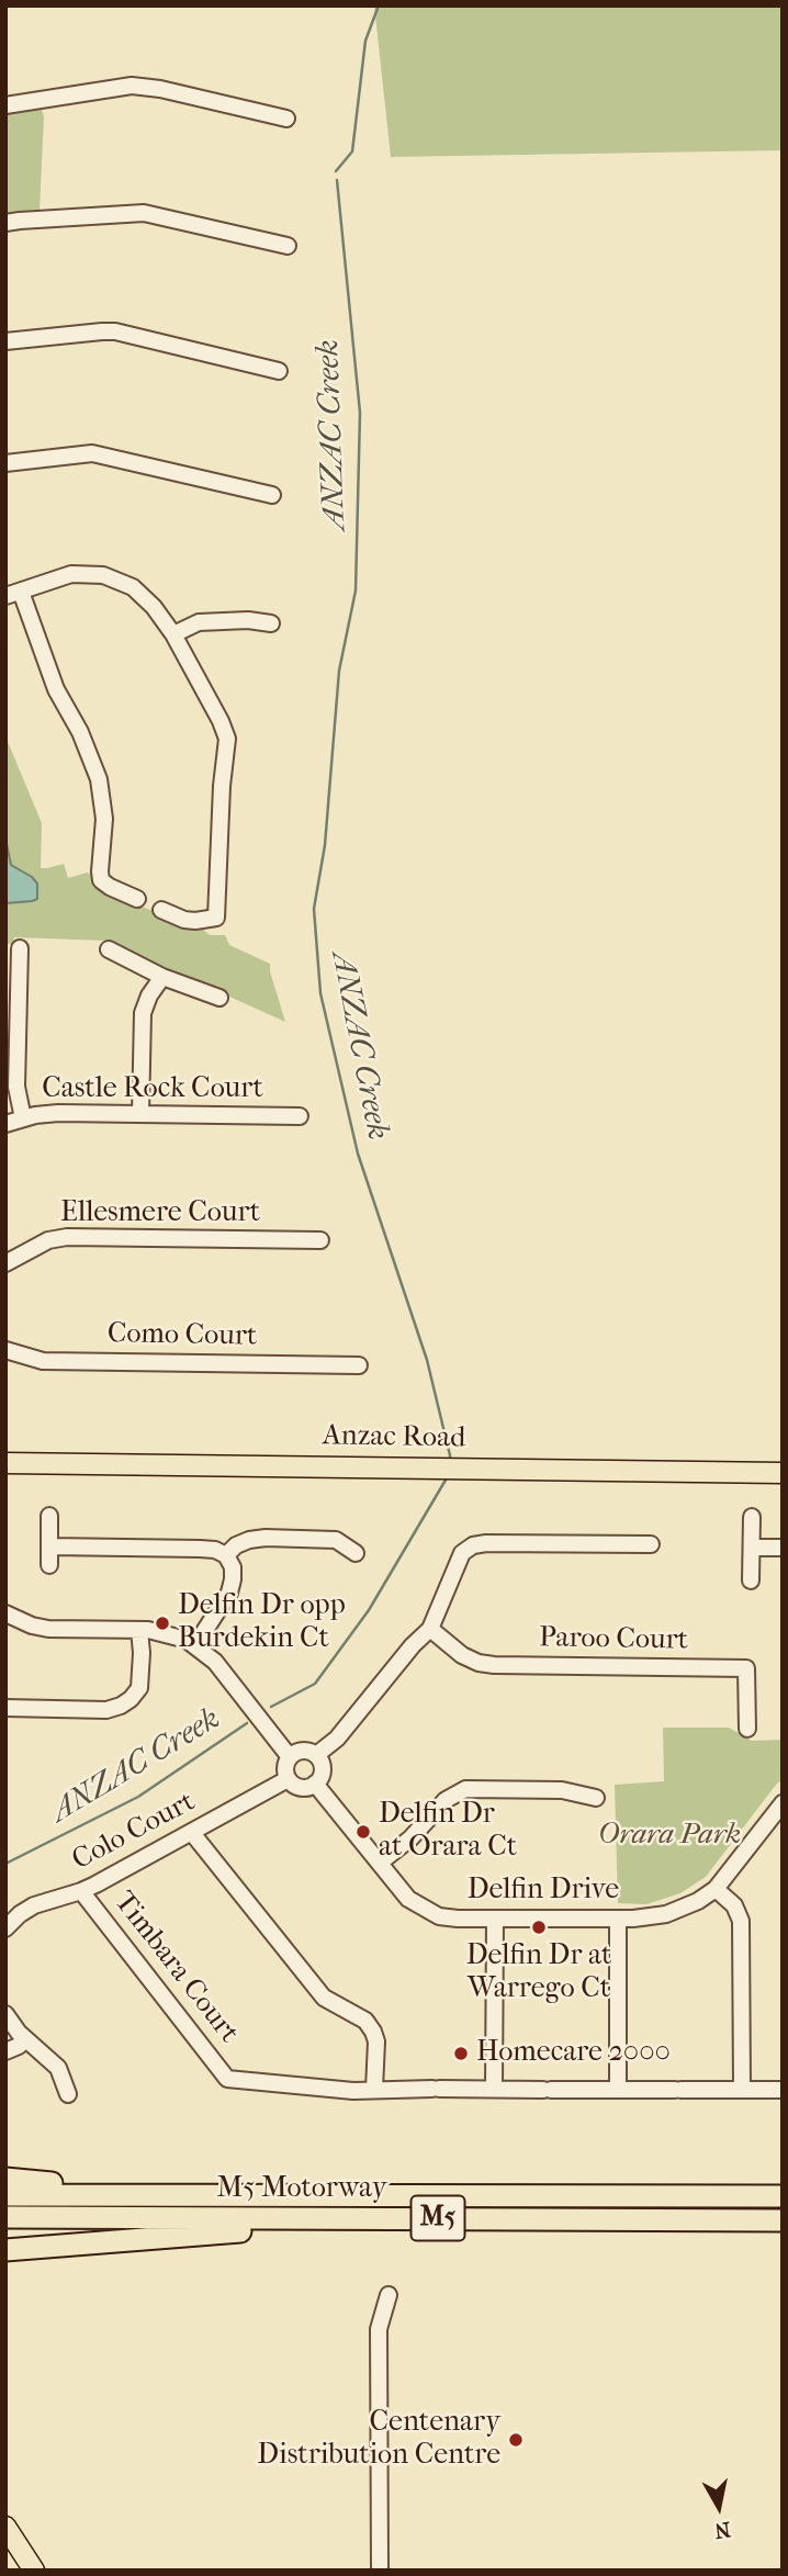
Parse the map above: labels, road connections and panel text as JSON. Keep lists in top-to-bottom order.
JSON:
{
  "streets": {
    "highway": ["M5 Motorway", "M5"],
    "main road": ["Anzac Road"],
    "street": [
      "Castle Rock Court",
      "Ellesmere Court",
      "Como Court",
      "Paroo Court",
      "Colo Court",
      "Delfin Drive",
      "Timbara Court"
    ]
  },
  "crossings": [
    ["Colo Court", "Delfin Drive"],
    ["Colo Court", "Timbara Court"]
  ],
  "water": ["ANZAC Creek"],
  "parks": ["Orara Park"],
  "places": [
    "Delfin Dr opp Burdekin Ct",
    "Delfin Dr at Orara Ct",
    "Delfin Dr at Warrego Ct",
    "Homecare 2000",
    "Centenary Distribution Centre"
  ],
  "north": "bottom"
}
